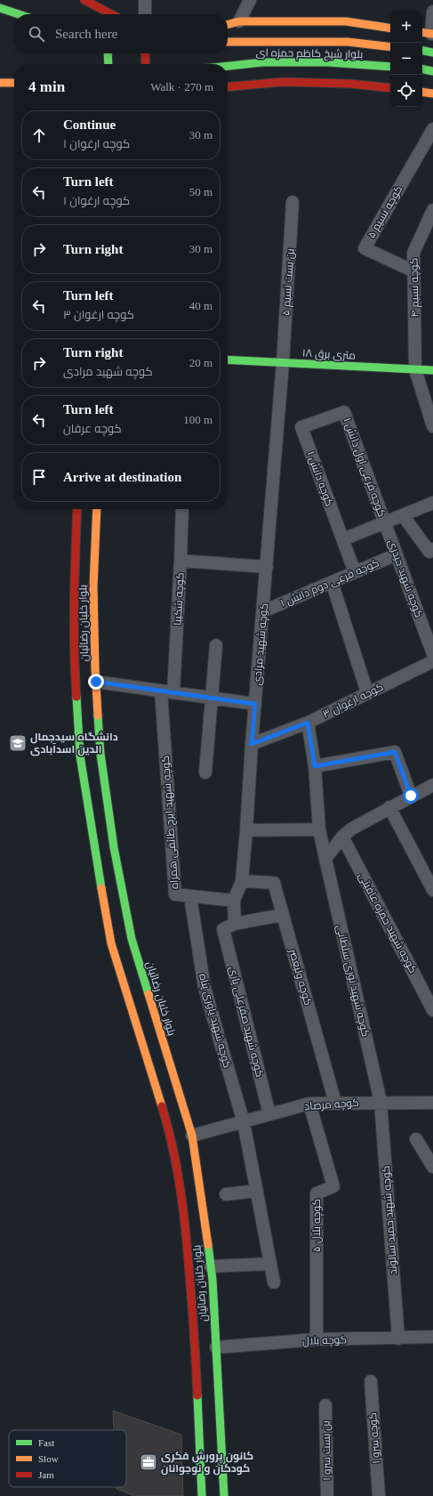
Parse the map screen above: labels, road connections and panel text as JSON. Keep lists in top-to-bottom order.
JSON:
{
  "streets": {
    "main road": ["بلوار شیخ کاظم حمزه ای", "۱۸ متری برق", "بلوار خلبان رضائیان"],
    "street": [
      "کوچه نسیم ۵",
      "بن بست نسیم ۵",
      "کوچه نسیم ۴",
      "کوچه فرعی اول دانش ۱",
      "کوچه دانش ۱",
      "کوچه شهید حیدری",
      "کوچه فرعی دوم دانش ۱",
      "کوچه شکیبا",
      "کوچه شهید مرادی",
      "کوچه ارغوان ۳",
      "کوچه شهید ایرج طائفی همراه",
      "کوچه شهید حمزه عافیتی",
      "کوچه ولیعصر",
      "کوچه شهید نوری سلطانی",
      "کوچه شهید یاوری پناه",
      "کوچه شهید صفرعلی یاری",
      "کوچه مرصاد",
      "کوچه شهید حمید سالوند",
      "کوچه بلال ۵",
      "کوچه بلال",
      "کوچه سرو ۱",
      "بن بست سرو ۱"
    ]
  },
  "crossings": [
    ["کوچه نسیم ۵", "کوچه نسیم ۴"],
    ["بن بست نسیم ۵", "۱۸ متری برق"],
    ["بن بست نسیم ۵", "کوچه شهید مرادی"],
    ["کوچه نسیم ۴", "۱۸ متری برق"],
    ["۱۸ متری برق", "کوچه شهید مرادی"],
    ["کوچه فرعی اول دانش ۱", "کوچه دانش ۱"],
    ["کوچه فرعی اول دانش ۱", "کوچه شهید حیدری"],
    ["کوچه دانش ۱", "کوچه فرعی دوم دانش ۱"],
    ["کوچه شهید حیدری", "کوچه فرعی دوم دانش ۱"],
    ["کوچه فرعی دوم دانش ۱", "کوچه شهید مرادی"],
    ["کوچه شکیبا", "کوچه شهید ایرج طائفی همراه"],
    ["بلوار خلبان رضائیان", "کوچه مرصاد"],
    ["بلوار خلبان رضائیان", "کوچه بلال"],
    ["کوچه شهید مرادی", "کوچه ارغوان ۳"],
    ["کوچه شهید مرادی", "کوچه شهید ایرج طائفی همراه"],
    ["کوچه شهید مرادی", "کوچه ولیعصر"],
    ["کوچه شهید مرادی", "کوچه شهید صفرعلی یاری"],
    ["کوچه ارغوان ۳", "کوچه شهید نوری سلطانی"],
    ["کوچه شهید ایرج طائفی همراه", "کوچه شهید یاوری پناه"],
    ["کوچه ولیعصر", "کوچه مرصاد"],
    ["کوچه شهید نوری سلطانی", "کوچه مرصاد"],
    ["کوچه شهید نوری سلطانی", "کوچه شهید حمید سالوند"],
    ["کوچه شهید یاوری پناه", "کوچه مرصاد"],
    ["کوچه شهید صفرعلی یاری", "کوچه مرصاد"],
    ["کوچه مرصاد", "کوچه شهید حمید سالوند"],
    ["کوچه مرصاد", "کوچه بلال ۵"],
    ["کوچه شهید حمید سالوند", "کوچه بلال"],
    ["کوچه بلال ۵", "کوچه بلال"]
  ],
  "places": {
    "school or university": ["دانشگاه سیدجمال الدین اسدآبادی"],
    "office": ["کانون پرورش فکری کودکان و نوجوانان"]
  },
  "legend": ["Fast", "Slow", "Jam"],
  "page": {
    "map_buttons": ["+", "−"],
    "search": "Search here",
    "heading": ["4 min", "Walk · 270 m"],
    "list": [
      ["Continue", "کوچه ارغوان ۱", "30 m"],
      ["Turn left", "کوچه ارغوان ۱", "50 m"],
      ["Turn right", "30 m"],
      ["Turn left", "کوچه ارغوان ۳", "40 m"],
      ["Turn right", "کوچه شهید مرادی", "20 m"],
      ["Turn left", "کوچه عرفان", "100 m"],
      "Arrive at destination"
    ]
  }
}
